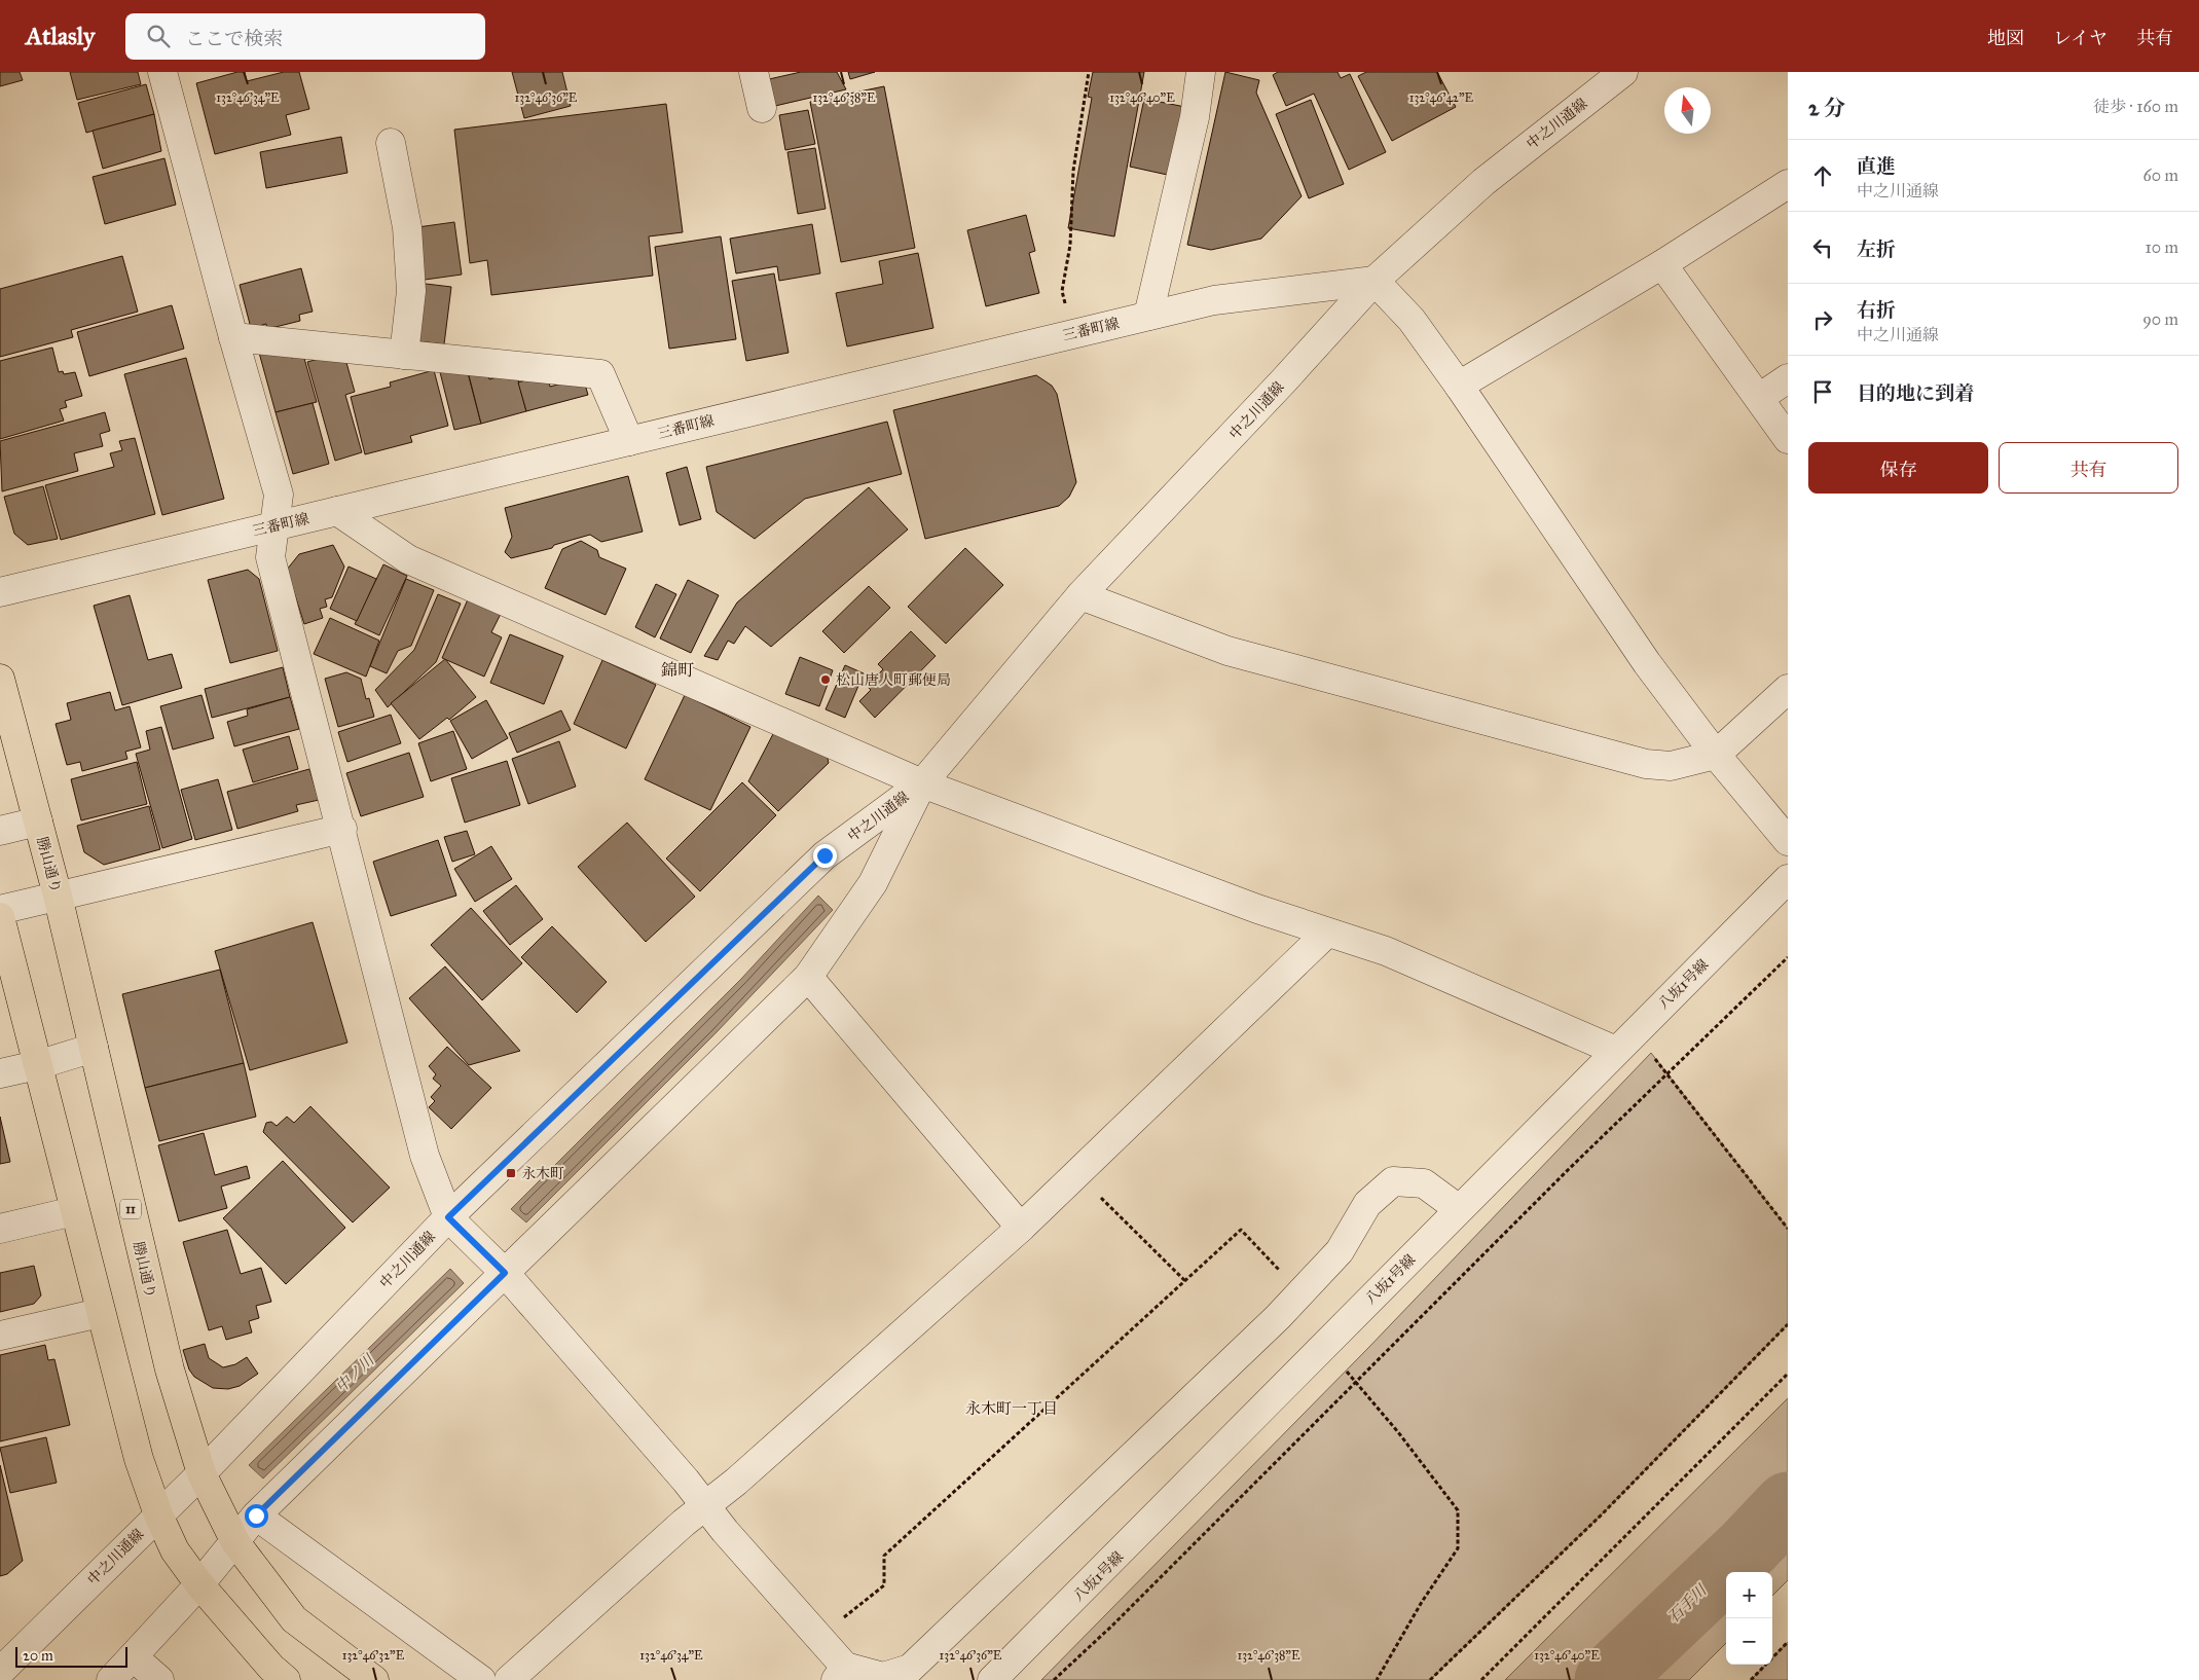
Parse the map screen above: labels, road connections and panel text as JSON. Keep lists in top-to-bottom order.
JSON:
{
  "streets": {
    "highway": ["勝山通り", "11"],
    "street": ["中之川通線", "三番町線", "八坂1号線"]
  },
  "crossings": [
    ["中之川通線", "三番町線"],
    ["中之川通線", "勝山通り"]
  ],
  "districts": ["錦町", "永木町一丁目"],
  "water": ["中ノ川", "石手川"],
  "places": {
    "other": ["松山唐人町郵便局"],
    "transit": ["永木町"]
  },
  "scale_bar": "20 m",
  "north": "top",
  "page": {
    "header": "Atlasly",
    "search": "ここで検索",
    "nav": ["地図", "レイヤ", "共有"],
    "heading": ["2 分", "徒歩 · 160 m"],
    "list": [
      ["直進", "中之川通線", "60 m"],
      ["左折", "10 m"],
      ["右折", "中之川通線", "90 m"],
      "目的地に到着"
    ],
    "buttons": ["保存", "共有"],
    "map_buttons": ["+", "−"],
    "scale": "20 m"
  },
  "coordinates": [
    "132°46'34\"E",
    "132°46'36\"E",
    "132°46'38\"E",
    "132°46'40\"E",
    "132°46'42\"E",
    "132°46'32\"E"
  ]
}
